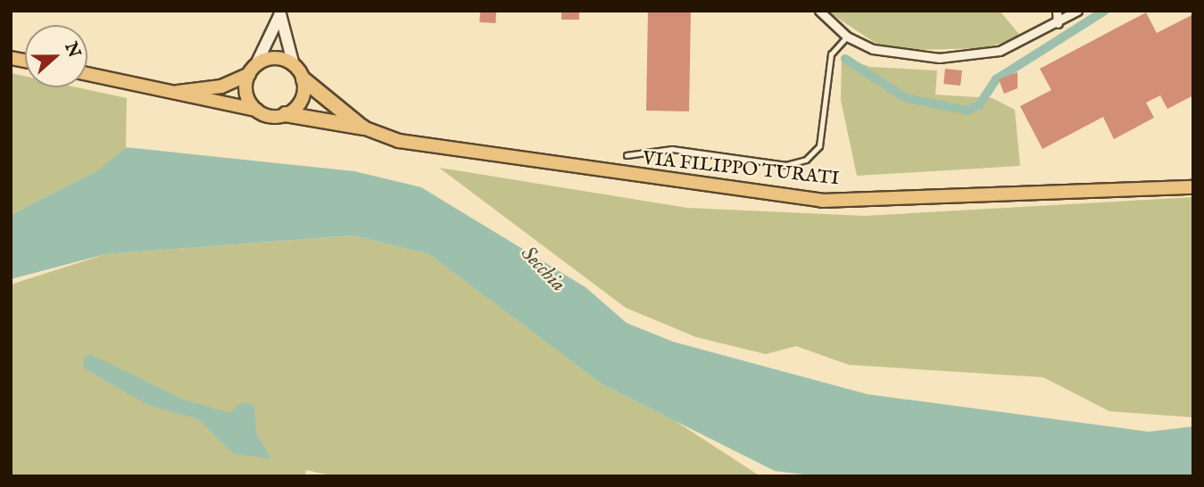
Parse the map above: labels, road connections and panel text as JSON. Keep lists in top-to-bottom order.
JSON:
{
  "streets": {
    "main road": ["VIA FILIPPO TURATI"]
  },
  "water": ["Secchia"],
  "north": "right"
}
